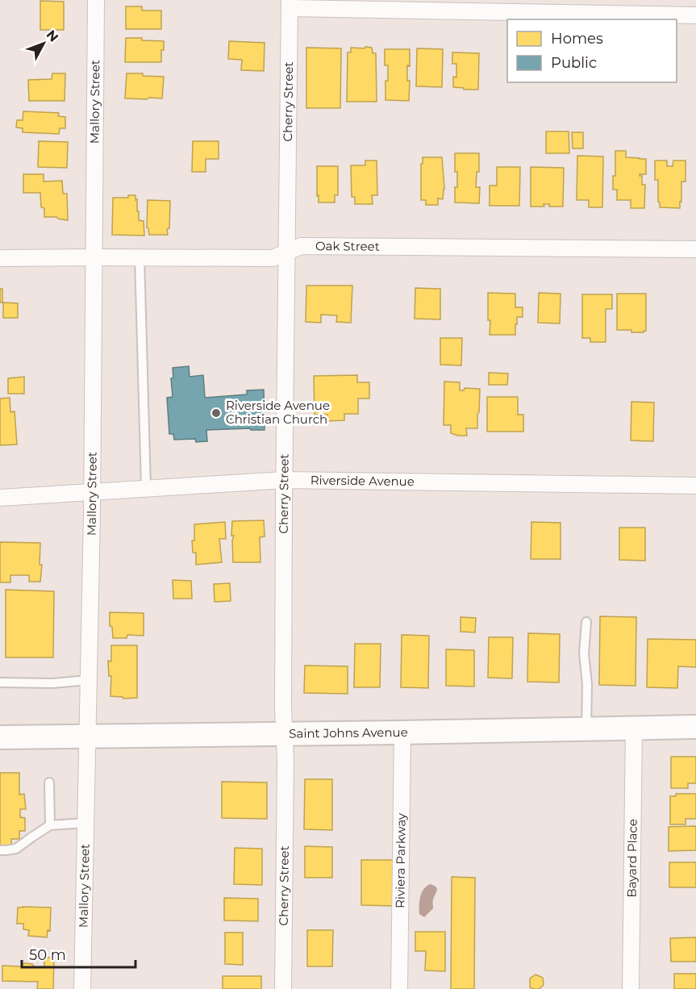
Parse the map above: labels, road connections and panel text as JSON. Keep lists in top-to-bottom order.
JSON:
{
  "streets": {
    "main road": ["Saint Johns Avenue"],
    "street": [
      "Mallory Street",
      "Cherry Street",
      "Oak Street",
      "Riverside Avenue",
      "Bayard Place",
      "Riviera Parkway"
    ]
  },
  "crossings": [
    ["Mallory Street", "Oak Street"],
    ["Mallory Street", "Riverside Avenue"],
    ["Mallory Street", "Saint Johns Avenue"],
    ["Cherry Street", "Oak Street"],
    ["Cherry Street", "Riverside Avenue"],
    ["Cherry Street", "Saint Johns Avenue"],
    ["Saint Johns Avenue", "Bayard Place"],
    ["Saint Johns Avenue", "Riviera Parkway"]
  ],
  "places": ["Riverside Avenue Christian Church"],
  "legend": ["Homes", "Public"],
  "scale_bar": "50 m",
  "north": "top right"
}
